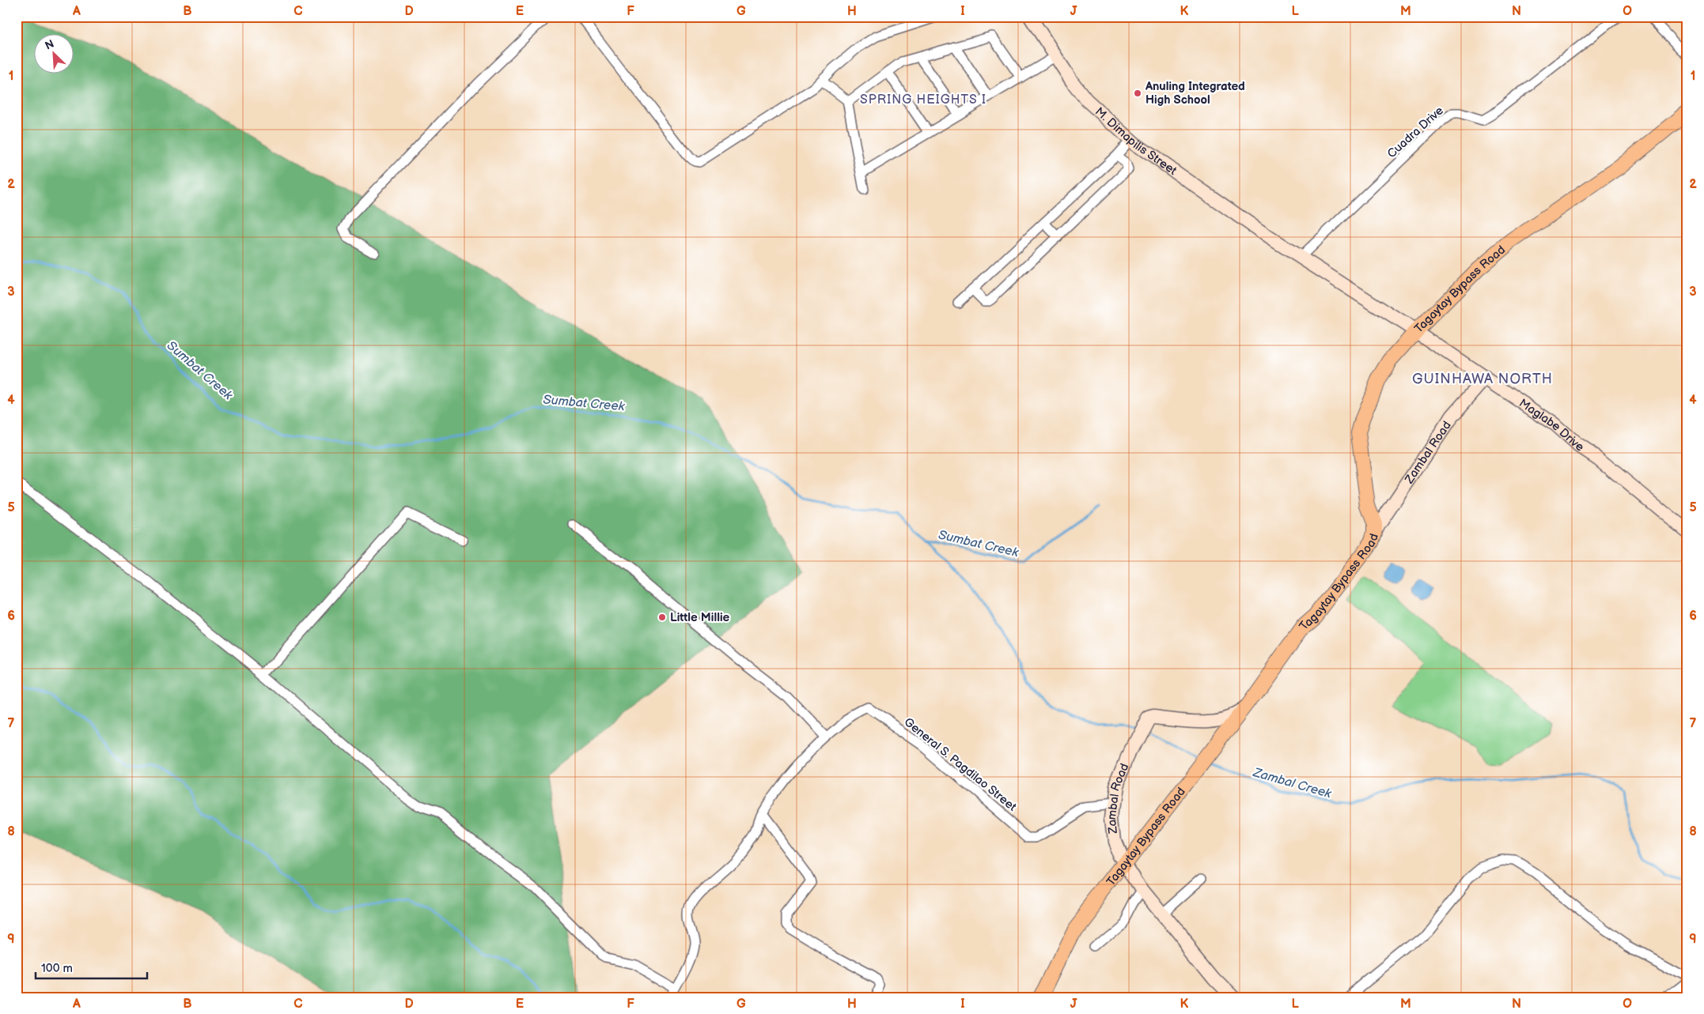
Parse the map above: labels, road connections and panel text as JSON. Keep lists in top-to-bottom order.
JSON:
{
  "streets": {
    "main road": [
      "M. Dimapilis Street",
      "Tagaytay Bypass Road",
      "Maglabe Drive",
      "Zambal Road"
    ],
    "street": ["Cuadra Drive", "General S. Pagdilao Street"]
  },
  "crossings": [
    ["Cuadra Drive", "Maglabe Drive"],
    ["M. Dimapilis Street", "Maglabe Drive"],
    ["Tagaytay Bypass Road", "Maglabe Drive"],
    ["Tagaytay Bypass Road", "Zambal Road"],
    ["Maglabe Drive", "Zambal Road"],
    ["Zambal Road", "General S. Pagdilao Street"]
  ],
  "districts": ["SPRING HEIGHTS I", "GUINHAWA NORTH"],
  "water": ["Sumbat Creek", "Zambal Creek"],
  "places": ["Anuling Integrated High School", "Little Millie"],
  "scale_bar": "100 m",
  "north": "top left",
  "grid": {
    "columns": [
      "A",
      "B",
      "C",
      "D",
      "E",
      "F",
      "G",
      "H",
      "I",
      "J",
      "K",
      "L",
      "M",
      "N",
      "O"
    ],
    "rows": [
      "1",
      "2",
      "3",
      "4",
      "5",
      "6",
      "7",
      "8",
      "9"
    ]
  }
}
